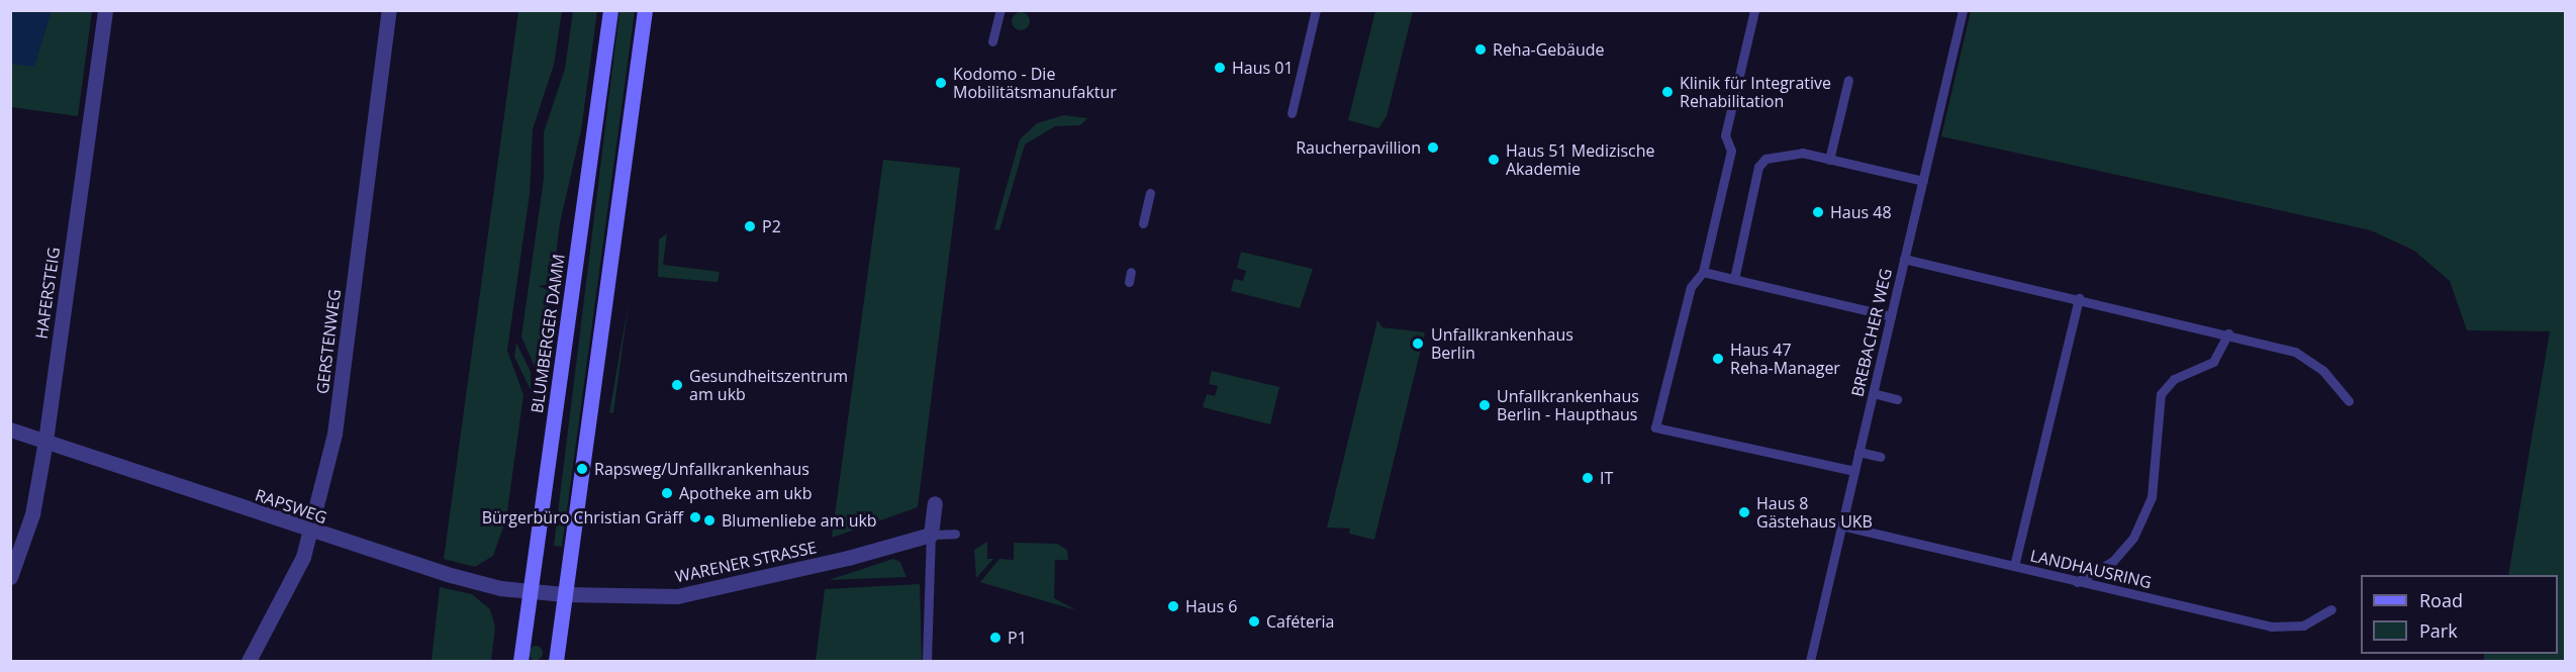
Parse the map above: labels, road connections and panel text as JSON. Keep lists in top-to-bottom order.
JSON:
{
  "streets": {
    "main road": ["BLUMBERGER DAMM"],
    "street": [
      "HAFERSTEIG",
      "GERSTENWEG",
      "RAPSWEG",
      "WARENER STRASSE"
    ],
    "lane": ["BREBACHER WEG", "LANDHAUSRING"]
  },
  "crossings": [
    ["HAFERSTEIG", "RAPSWEG"],
    ["BREBACHER WEG", "LANDHAUSRING"],
    ["BLUMBERGER DAMM", "RAPSWEG"],
    ["GERSTENWEG", "RAPSWEG"],
    ["RAPSWEG", "WARENER STRASSE"]
  ],
  "places": [
    "Reha-Gebäude",
    "Haus 01",
    "Kodomo - Die Mobilitätsmanufaktur",
    "Klinik für Integrative Rehabilitation",
    "Raucherpavillion",
    "Haus 51 Medizische Akademie",
    "Haus 48",
    "P2",
    "Unfallkrankenhaus Berlin",
    "Haus 47 Reha-Manager",
    "Gesundheitszentrum am ukb",
    "Unfallkrankenhaus Berlin - Haupthaus",
    "Rapsweg/Unfallkrankenhaus",
    "IT",
    "Apotheke am ukb",
    "Haus 8 Gästehaus UKB",
    "Bürgerbüro Christian Gräff",
    "Blumenliebe am ukb",
    "Haus 6",
    "Caféteria",
    "P1"
  ],
  "legend": ["Road", "Park"]
}
